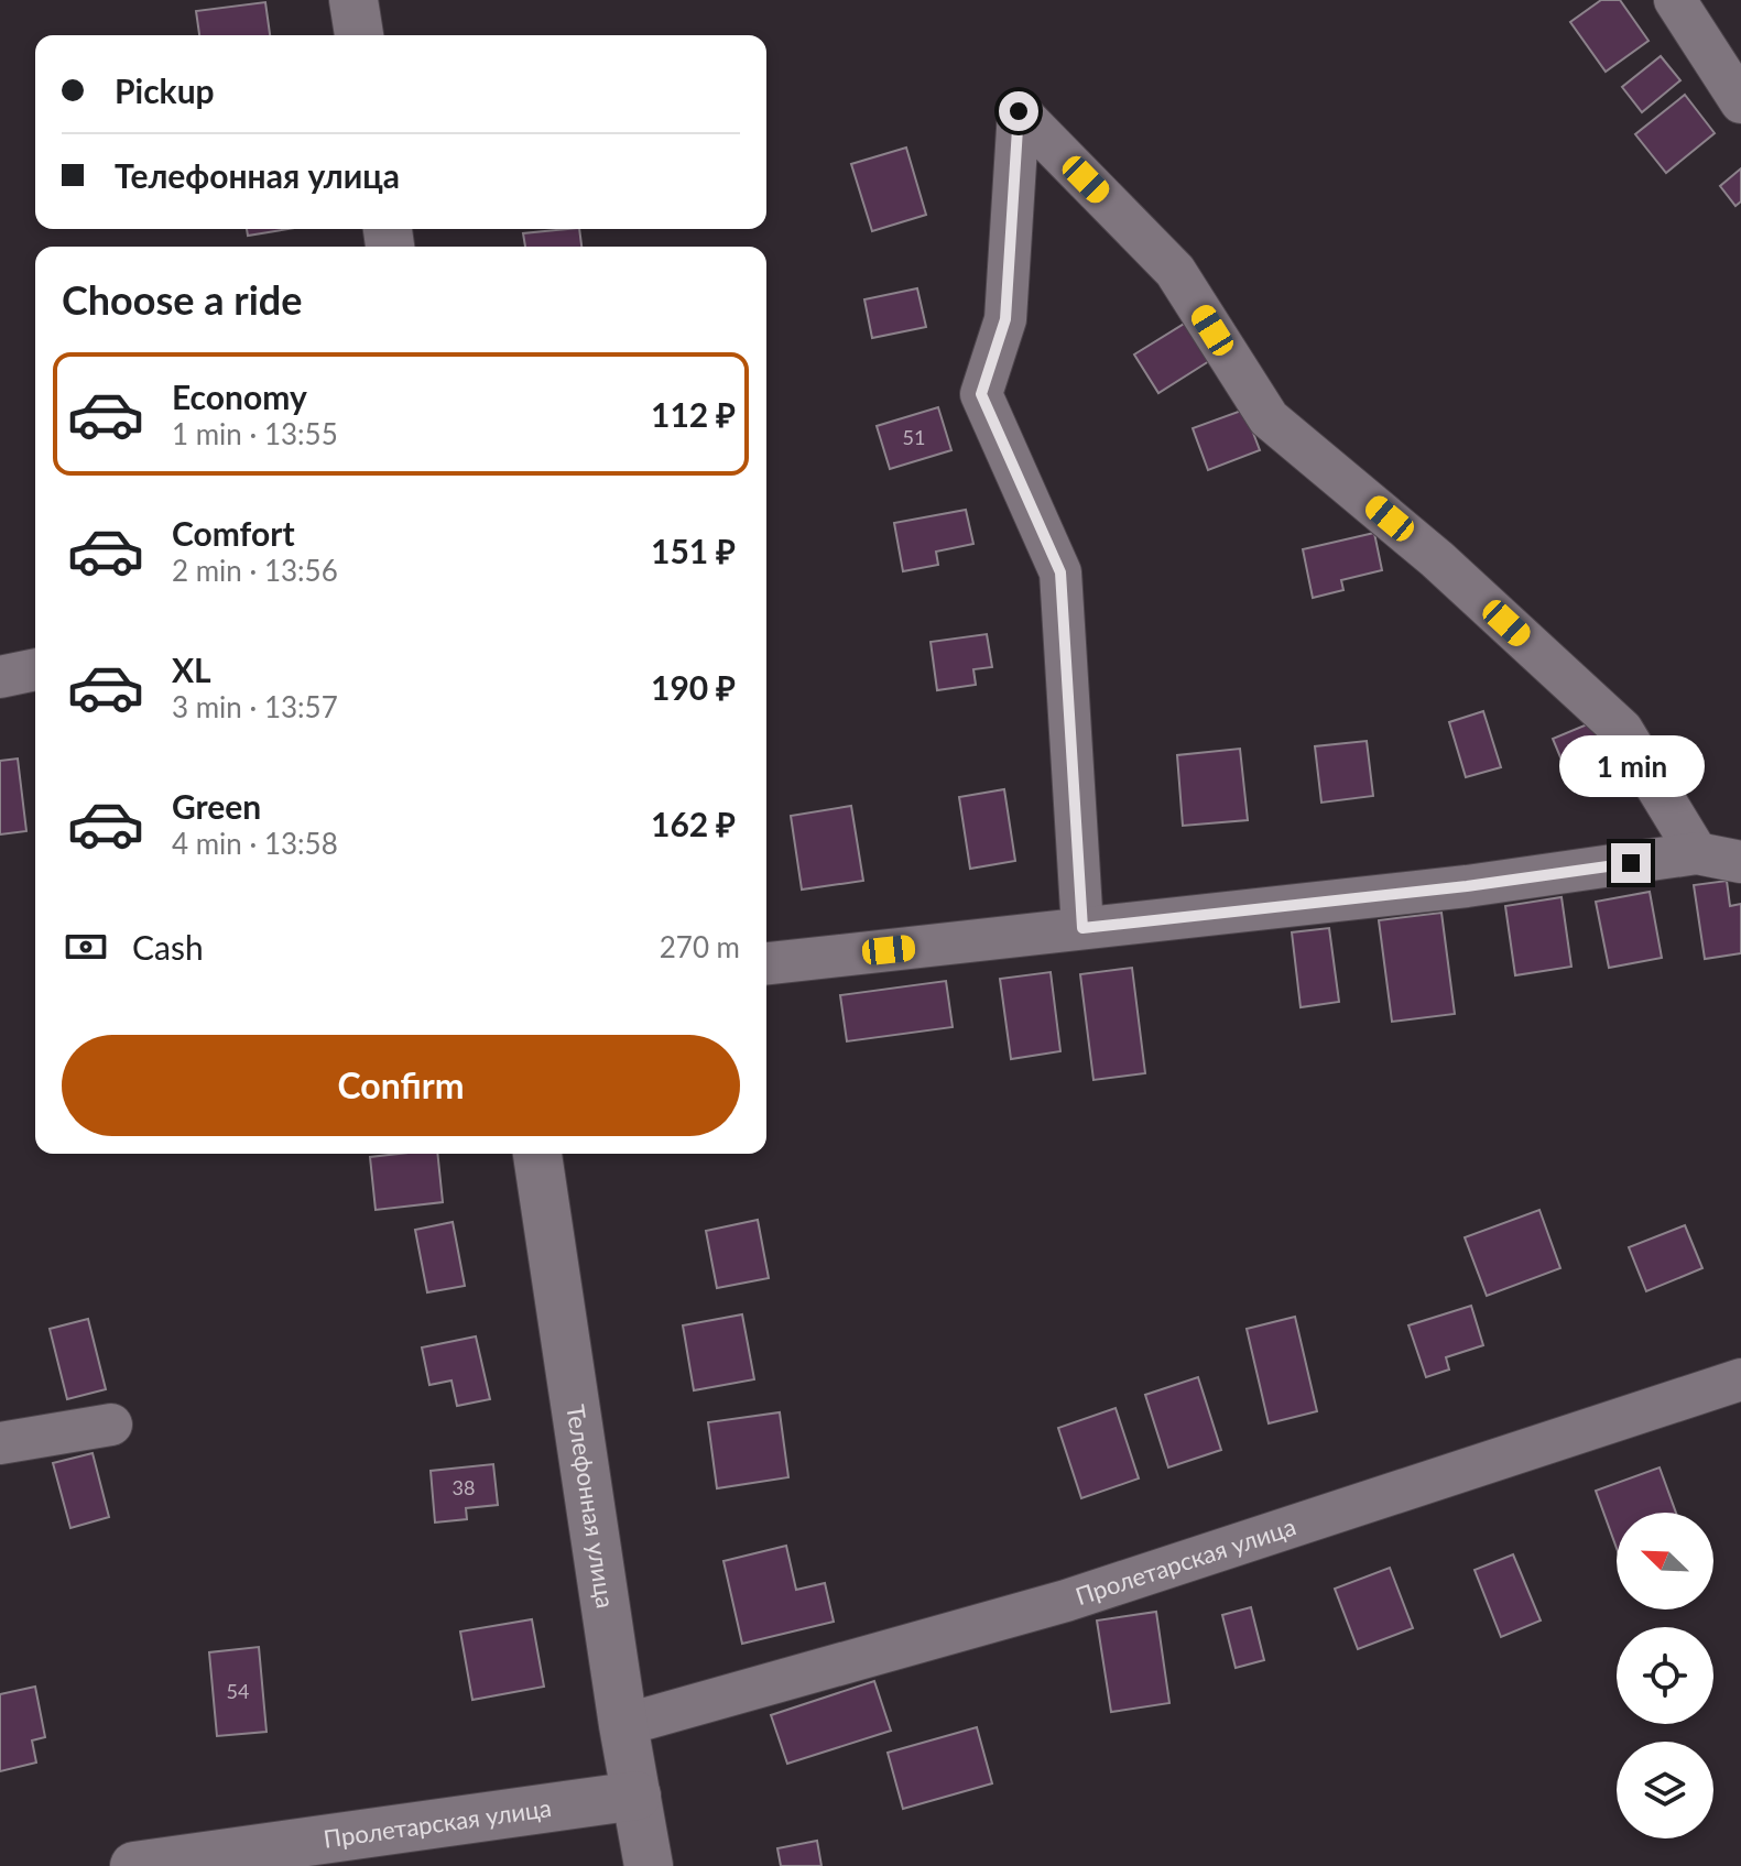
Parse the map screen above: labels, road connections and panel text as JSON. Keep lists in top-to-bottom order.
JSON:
{
  "streets": {
    "street": ["Телефонная улица", "Пролетарская улица"]
  },
  "crossings": [
    ["Телефонная улица", "Пролетарская улица"]
  ],
  "house_numbers": ["51", "38", "54"],
  "north": "top left",
  "page": {
    "banner": ["Pickup", "Телефонная улица"],
    "heading": "Choose a ride",
    "list": [
      {
        "name": "Economy",
        "note": "1 min · 13:55",
        "value": "112 ₽"
      },
      {
        "name": "Comfort",
        "note": "2 min · 13:56",
        "value": "151 ₽"
      },
      {
        "name": "XL",
        "note": "3 min · 13:57",
        "value": "190 ₽"
      },
      {
        "name": "Green",
        "note": "4 min · 13:58",
        "value": "162 ₽"
      }
    ],
    "bubble": "1 min",
    "pay": ["Cash", "270 m"],
    "buttons": "Confirm"
  }
}
